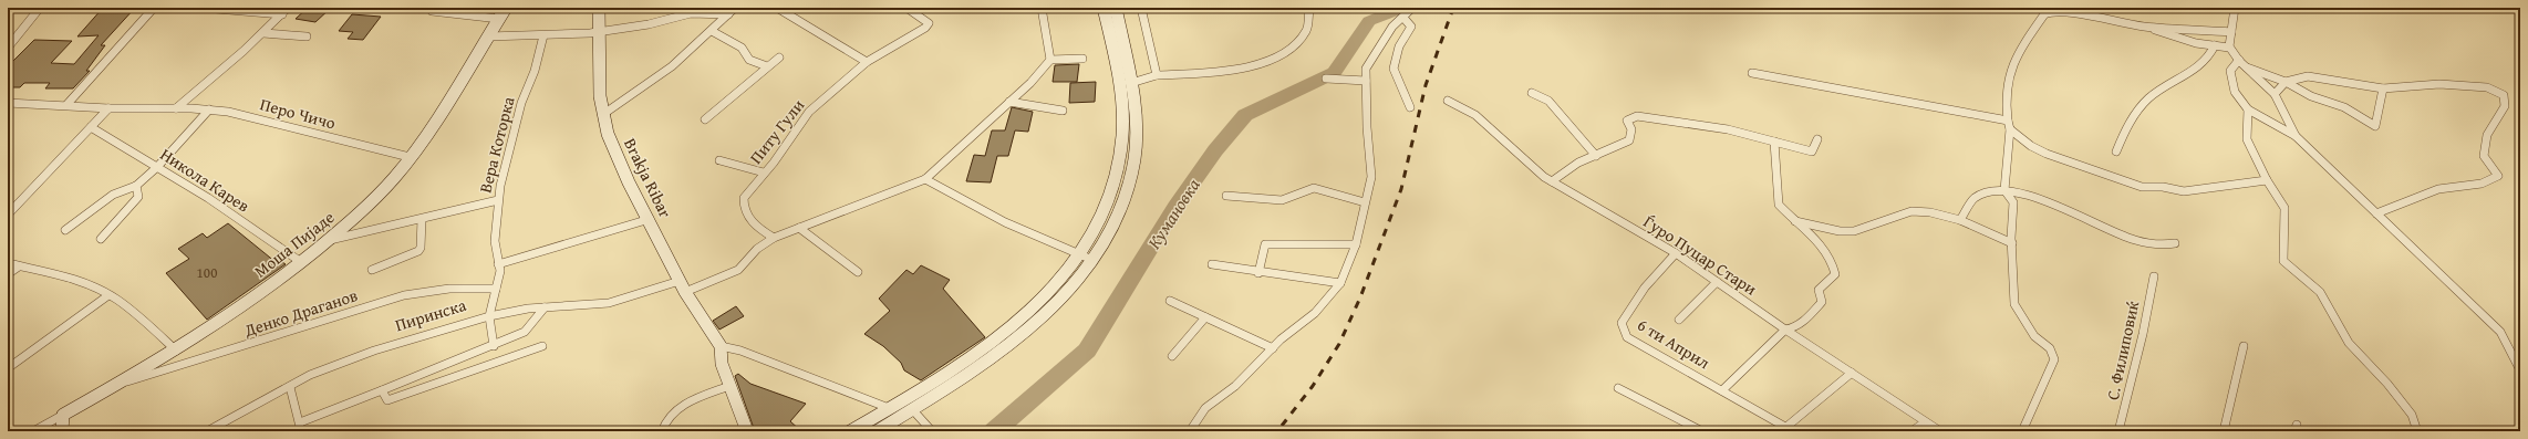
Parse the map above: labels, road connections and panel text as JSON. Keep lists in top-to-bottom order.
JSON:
{
  "streets": {
    "street": [
      "Перо Чичо",
      "Питу Гули",
      "Вера Которка",
      "Brakja Ribar",
      "Никола Карев",
      "Моша Пијаде",
      "Ѓуро Пуцар Стари",
      "Денко Драганов",
      "Пиринска",
      "6 ти Април",
      "С. Филиповиќ"
    ]
  },
  "crossings": [
    ["Перо Чичо", "Моша Пијаде"],
    ["Вера Которка", "Денко Драганов"],
    ["Вера Которка", "Пиринска"],
    ["Brakja Ribar", "Пиринска"],
    ["Никола Карев", "Моша Пијаде"],
    ["Моша Пијаде", "Денко Драганов"],
    ["Ѓуро Пуцар Стари", "6 ти Април"]
  ],
  "water": ["Кумановка"],
  "house_numbers": ["100"]
}
